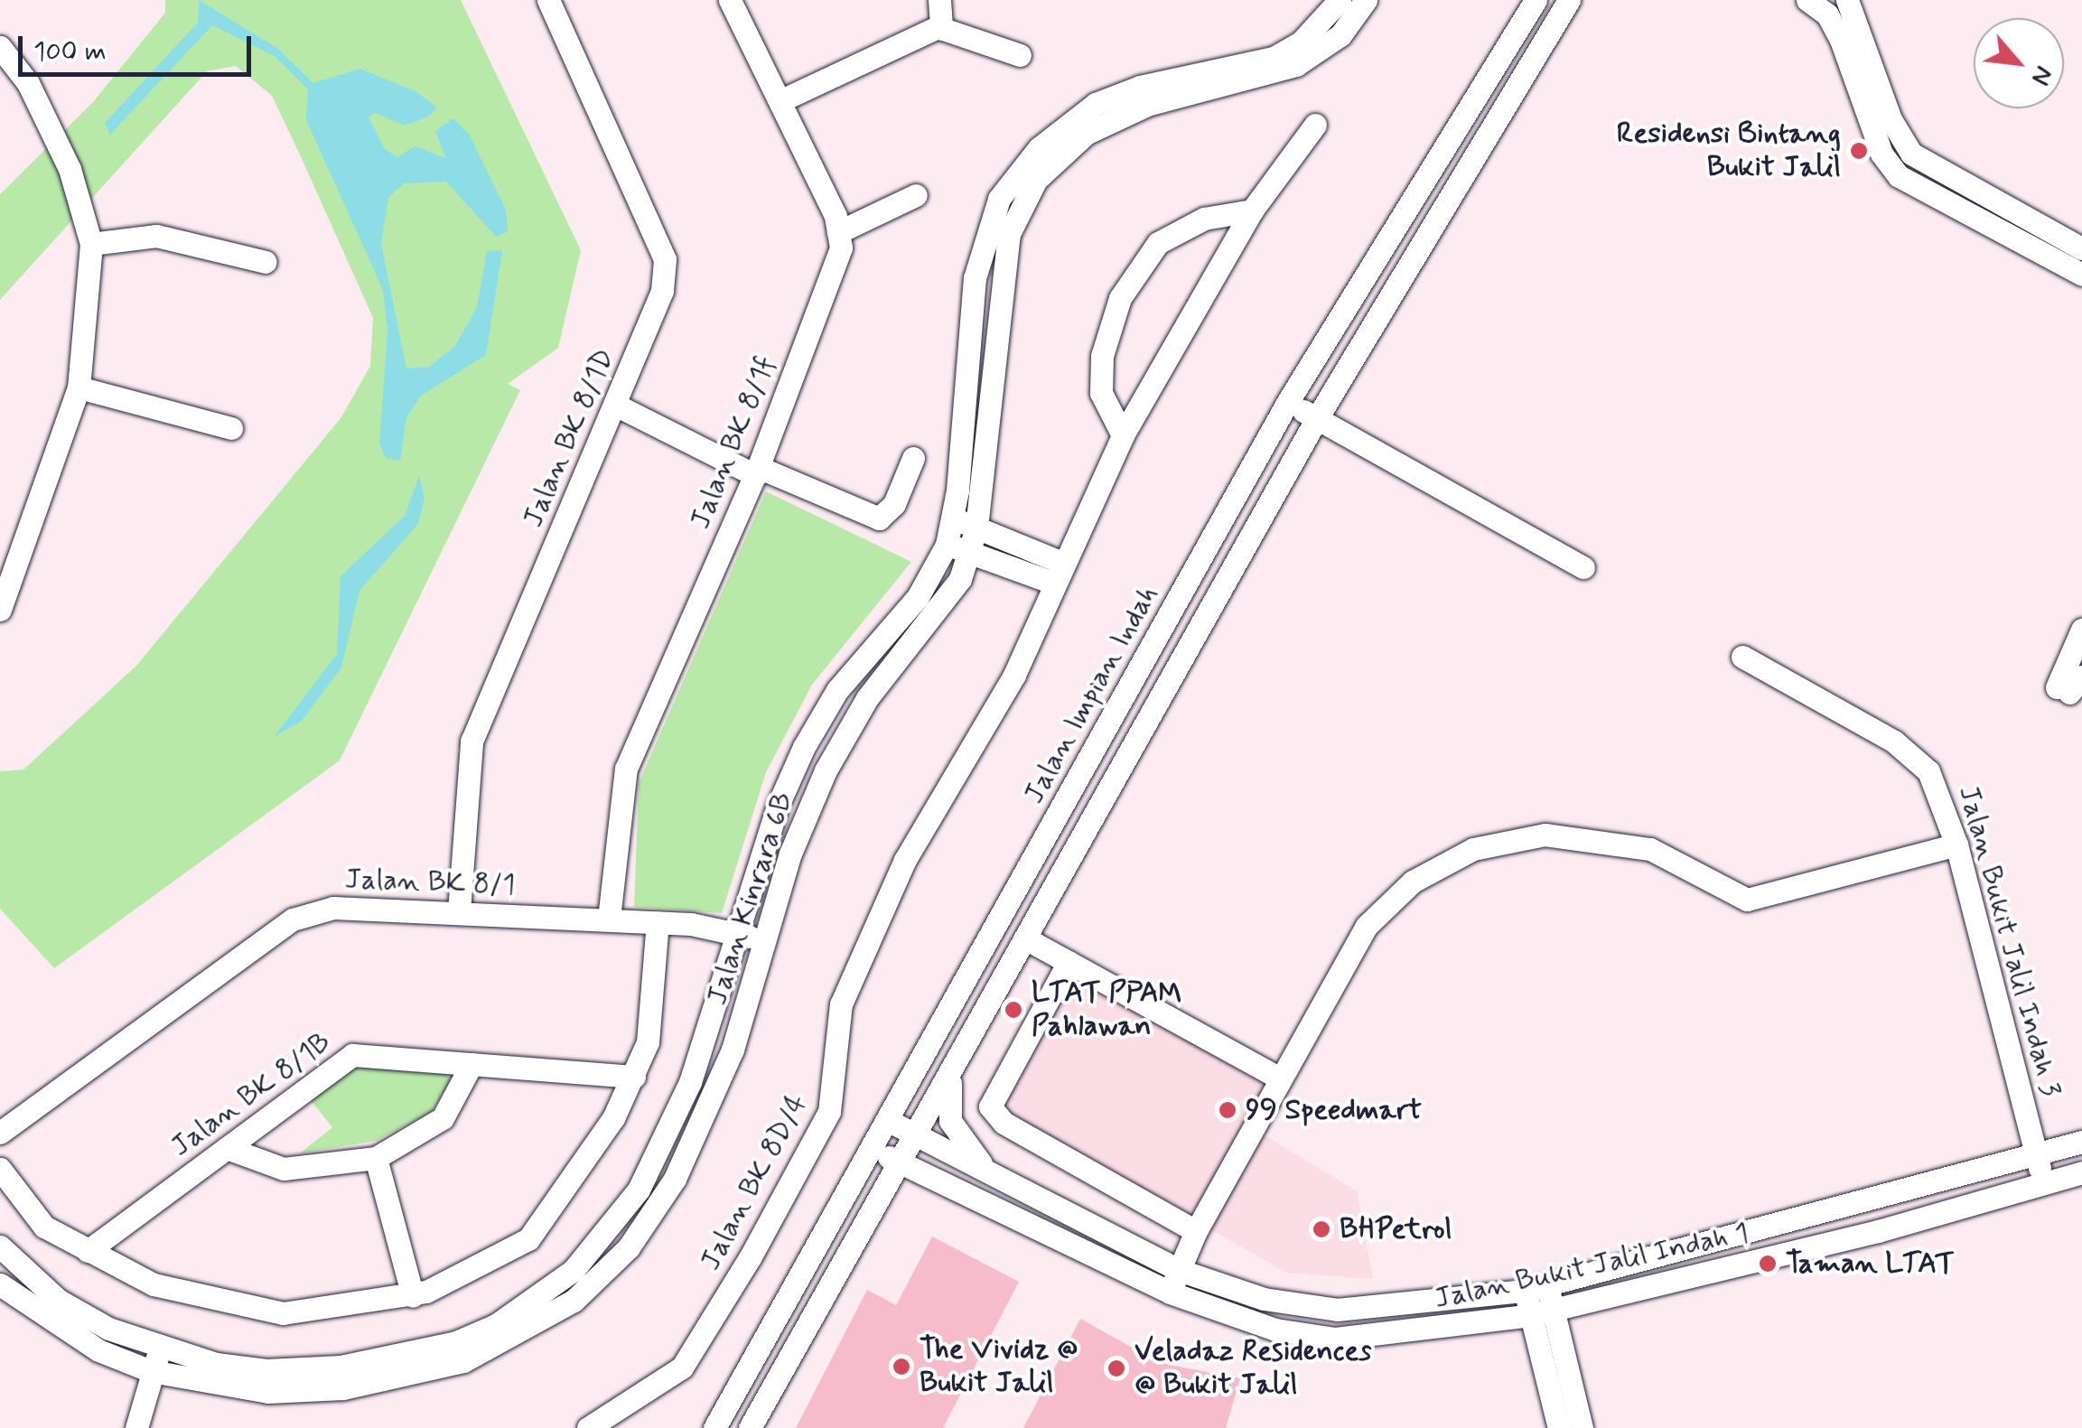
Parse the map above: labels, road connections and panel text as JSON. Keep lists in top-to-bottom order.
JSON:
{
  "streets": {
    "street": [
      "Jalan BK 8/1D",
      "Jalan BK 8/1f",
      "Jalan Impian Indah",
      "Jalan BK 8/1",
      "Jalan Kinrara 6B",
      "Jalan Bukit Jalil Indah 3",
      "Jalan BK 8/1B",
      "Jalan BK 8D/4",
      "Jalan Bukit Jalil Indah 1"
    ]
  },
  "crossings": [
    ["Jalan BK 8/1D", "Jalan BK 8/1"],
    ["Jalan BK 8/1f", "Jalan BK 8/1"],
    ["Jalan Impian Indah", "Jalan Bukit Jalil Indah 1"],
    ["Jalan BK 8/1", "Jalan Kinrara 6B"],
    ["Jalan Bukit Jalil Indah 3", "Jalan Bukit Jalil Indah 1"]
  ],
  "places": [
    "Residensi Bintang Bukit Jalil",
    "LTAT PPAM Pahlawan",
    "99 Speedmart",
    "BHPetrol",
    "Taman LTAT",
    "The Vividz @ Bukit Jalil",
    "Veladaz Residences @ Bukit Jalil"
  ],
  "scale_bar": "100 m",
  "north": "bottom right"
}
